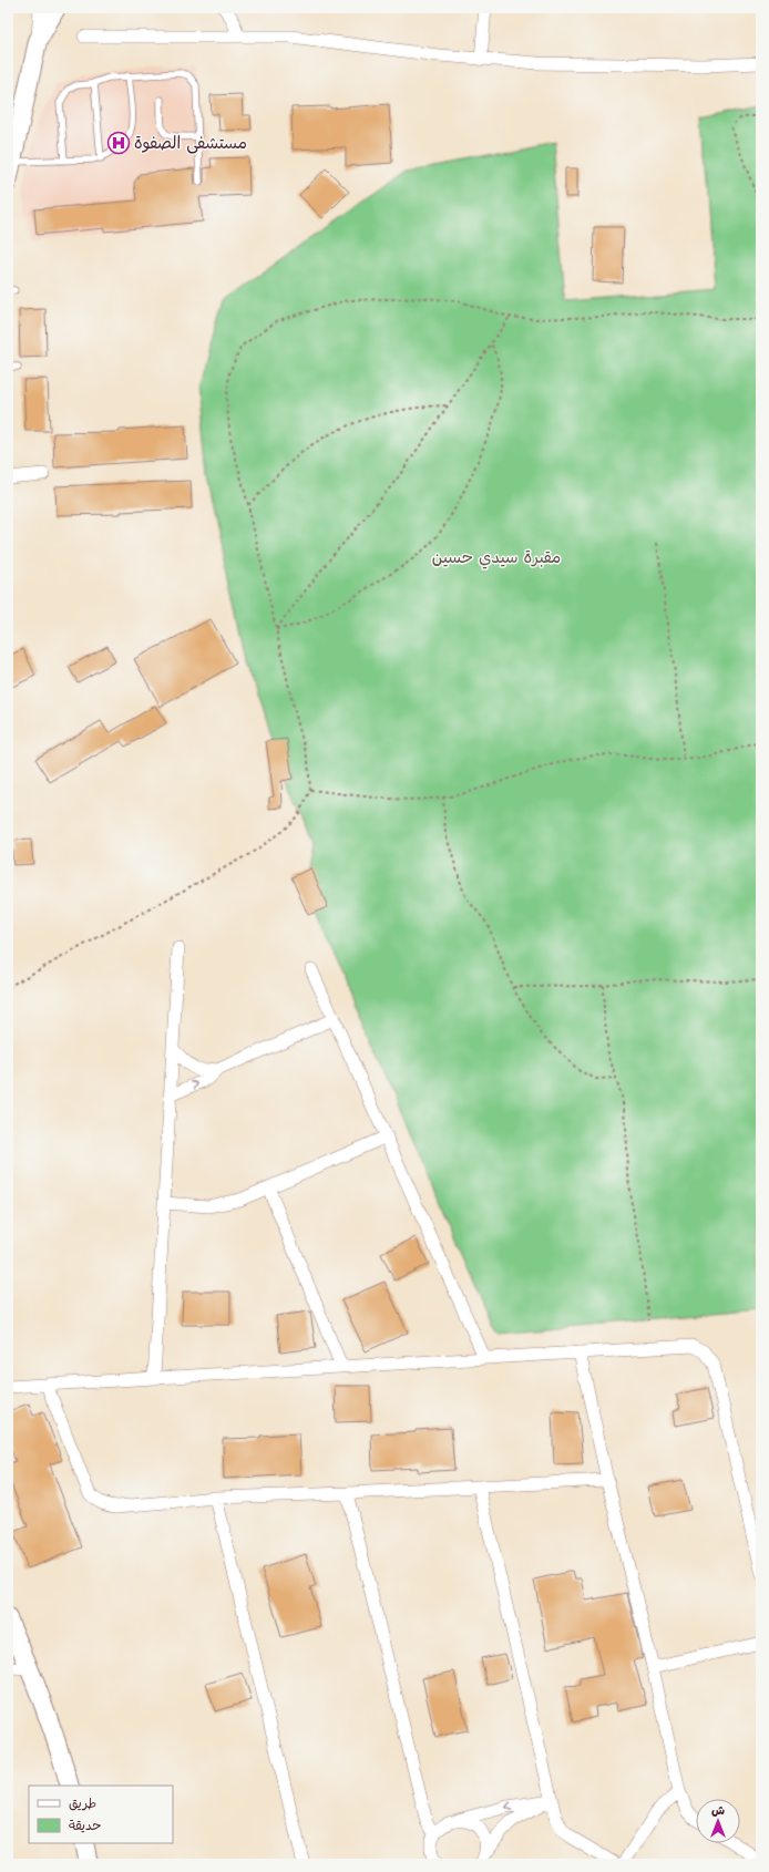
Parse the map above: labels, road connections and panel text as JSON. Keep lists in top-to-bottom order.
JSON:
{
  "parks": ["مقبرة سيدي حسين"],
  "places": {
    "hospital": ["مستشفى الصفوة"]
  },
  "legend": ["طريق", "حديقة"],
  "north": "top"
}
